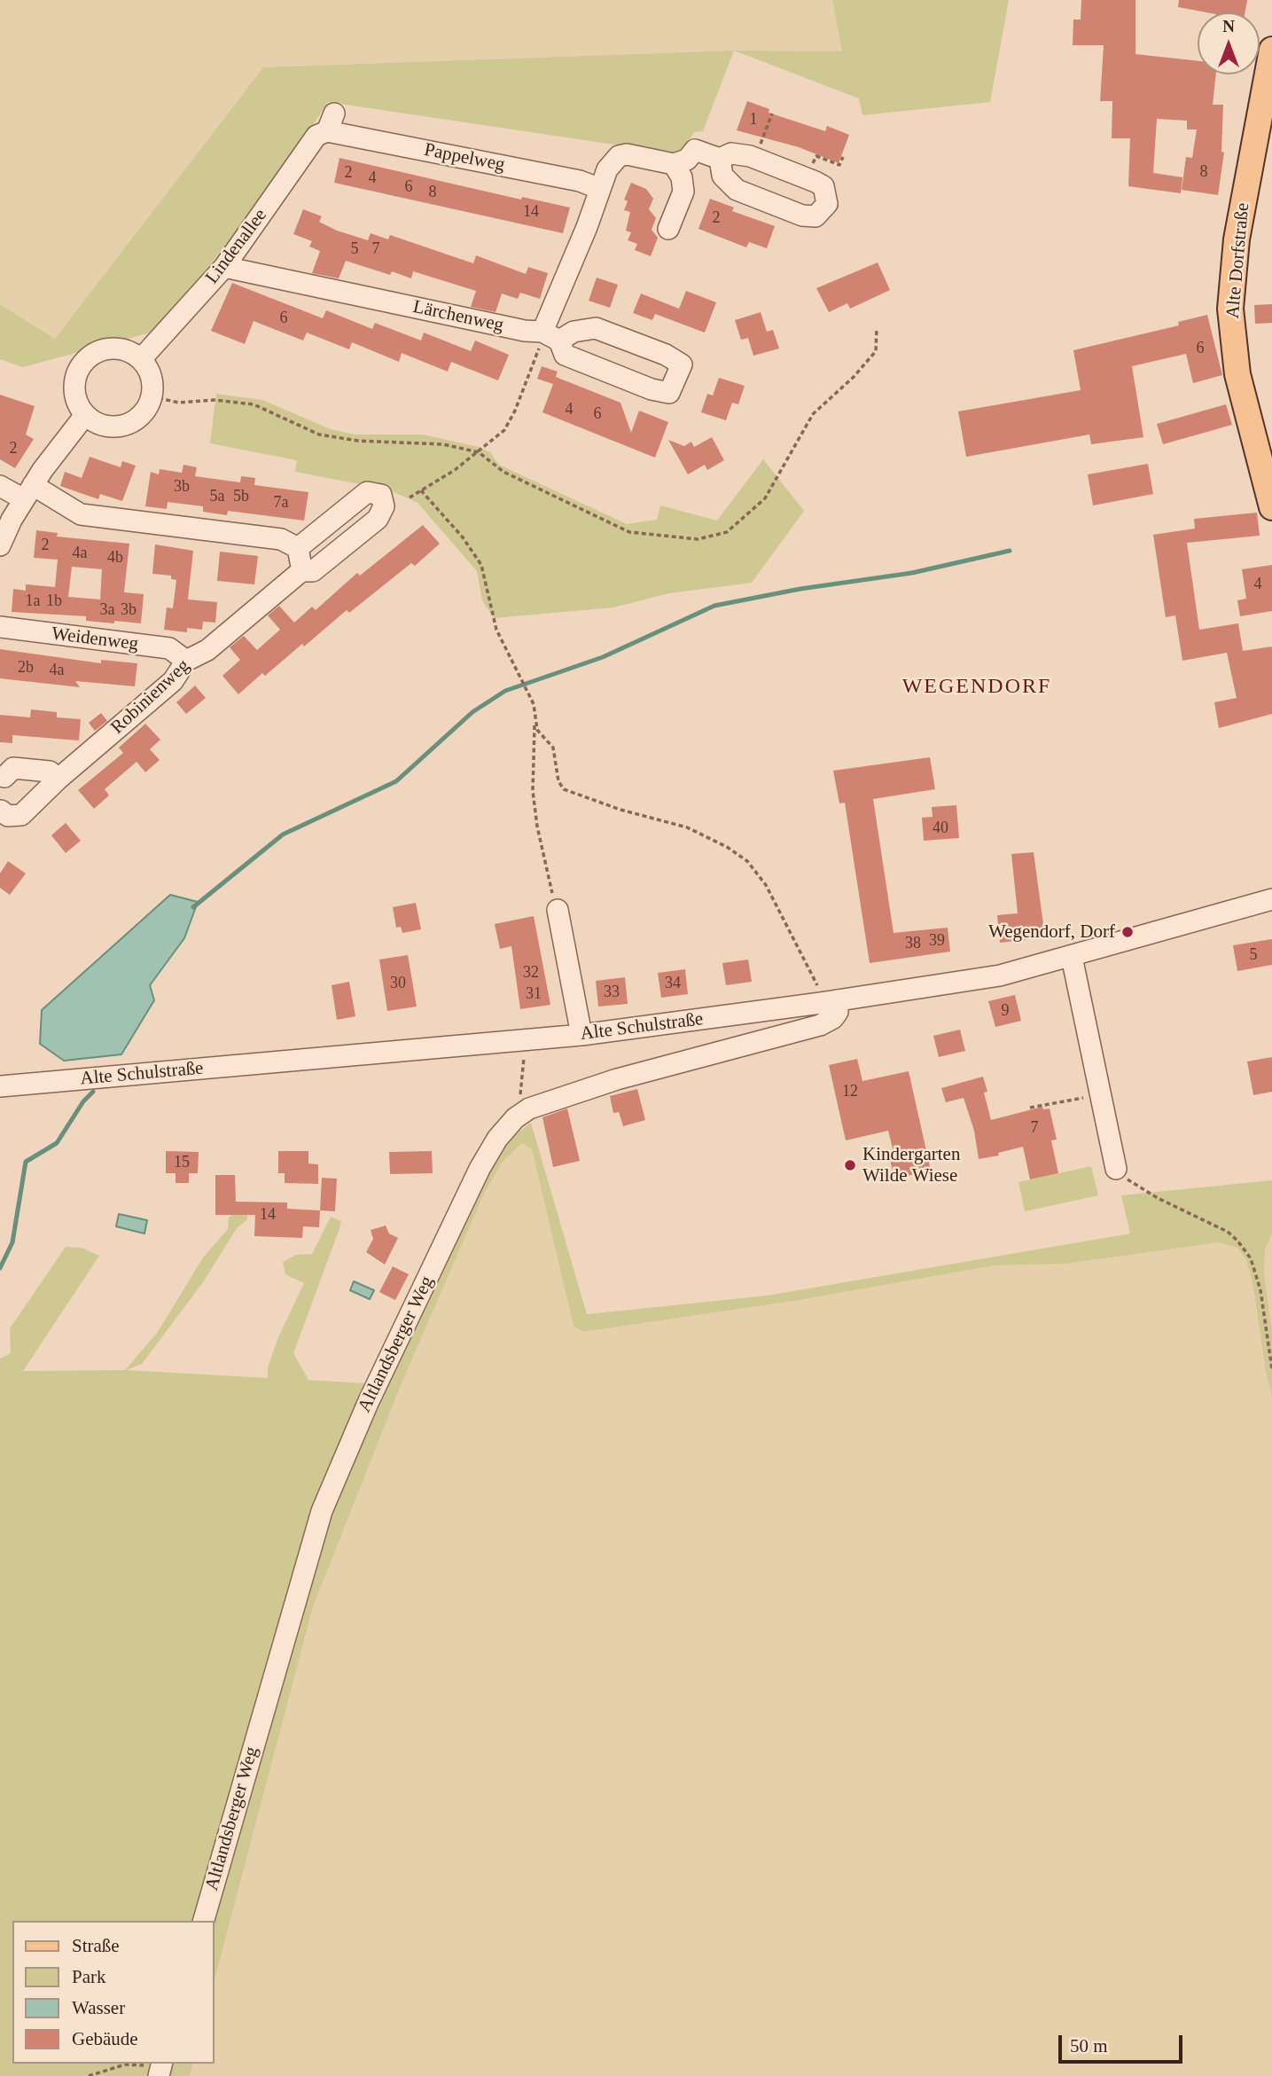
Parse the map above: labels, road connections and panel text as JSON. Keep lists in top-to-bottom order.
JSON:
{
  "streets": {
    "main road": ["Alte Dorfstraße"],
    "street": [
      "Pappelweg",
      "Lindenallee",
      "Lärchenweg",
      "Weidenweg",
      "Robinienweg",
      "Alte Schulstraße",
      "Altlandsberger Weg"
    ]
  },
  "crossings": [
    ["Pappelweg", "Lindenallee"],
    ["Lindenallee", "Lärchenweg"],
    ["Weidenweg", "Robinienweg"],
    ["Alte Schulstraße", "Altlandsberger Weg"]
  ],
  "districts": ["WEGENDORF"],
  "places": ["Wegendorf, Dorf", "Kindergarten Wilde Wiese"],
  "house_numbers": [
    "1",
    "8",
    "2",
    "4",
    "6",
    "8",
    "14",
    "2",
    "5",
    "7",
    "6",
    "6",
    "4",
    "6",
    "2",
    "3b",
    "5a",
    "5b",
    "7a",
    "2",
    "4a",
    "4b",
    "4",
    "1a",
    "1b",
    "3a",
    "3b",
    "2b",
    "4a",
    "40",
    "39",
    "38",
    "5",
    "32",
    "30",
    "34",
    "33",
    "31",
    "9",
    "12",
    "7",
    "15",
    "14"
  ],
  "legend": [
    "Straße",
    "Park",
    "Wasser",
    "Gebäude"
  ],
  "scale_bar": "50 m",
  "north": "top"
}
